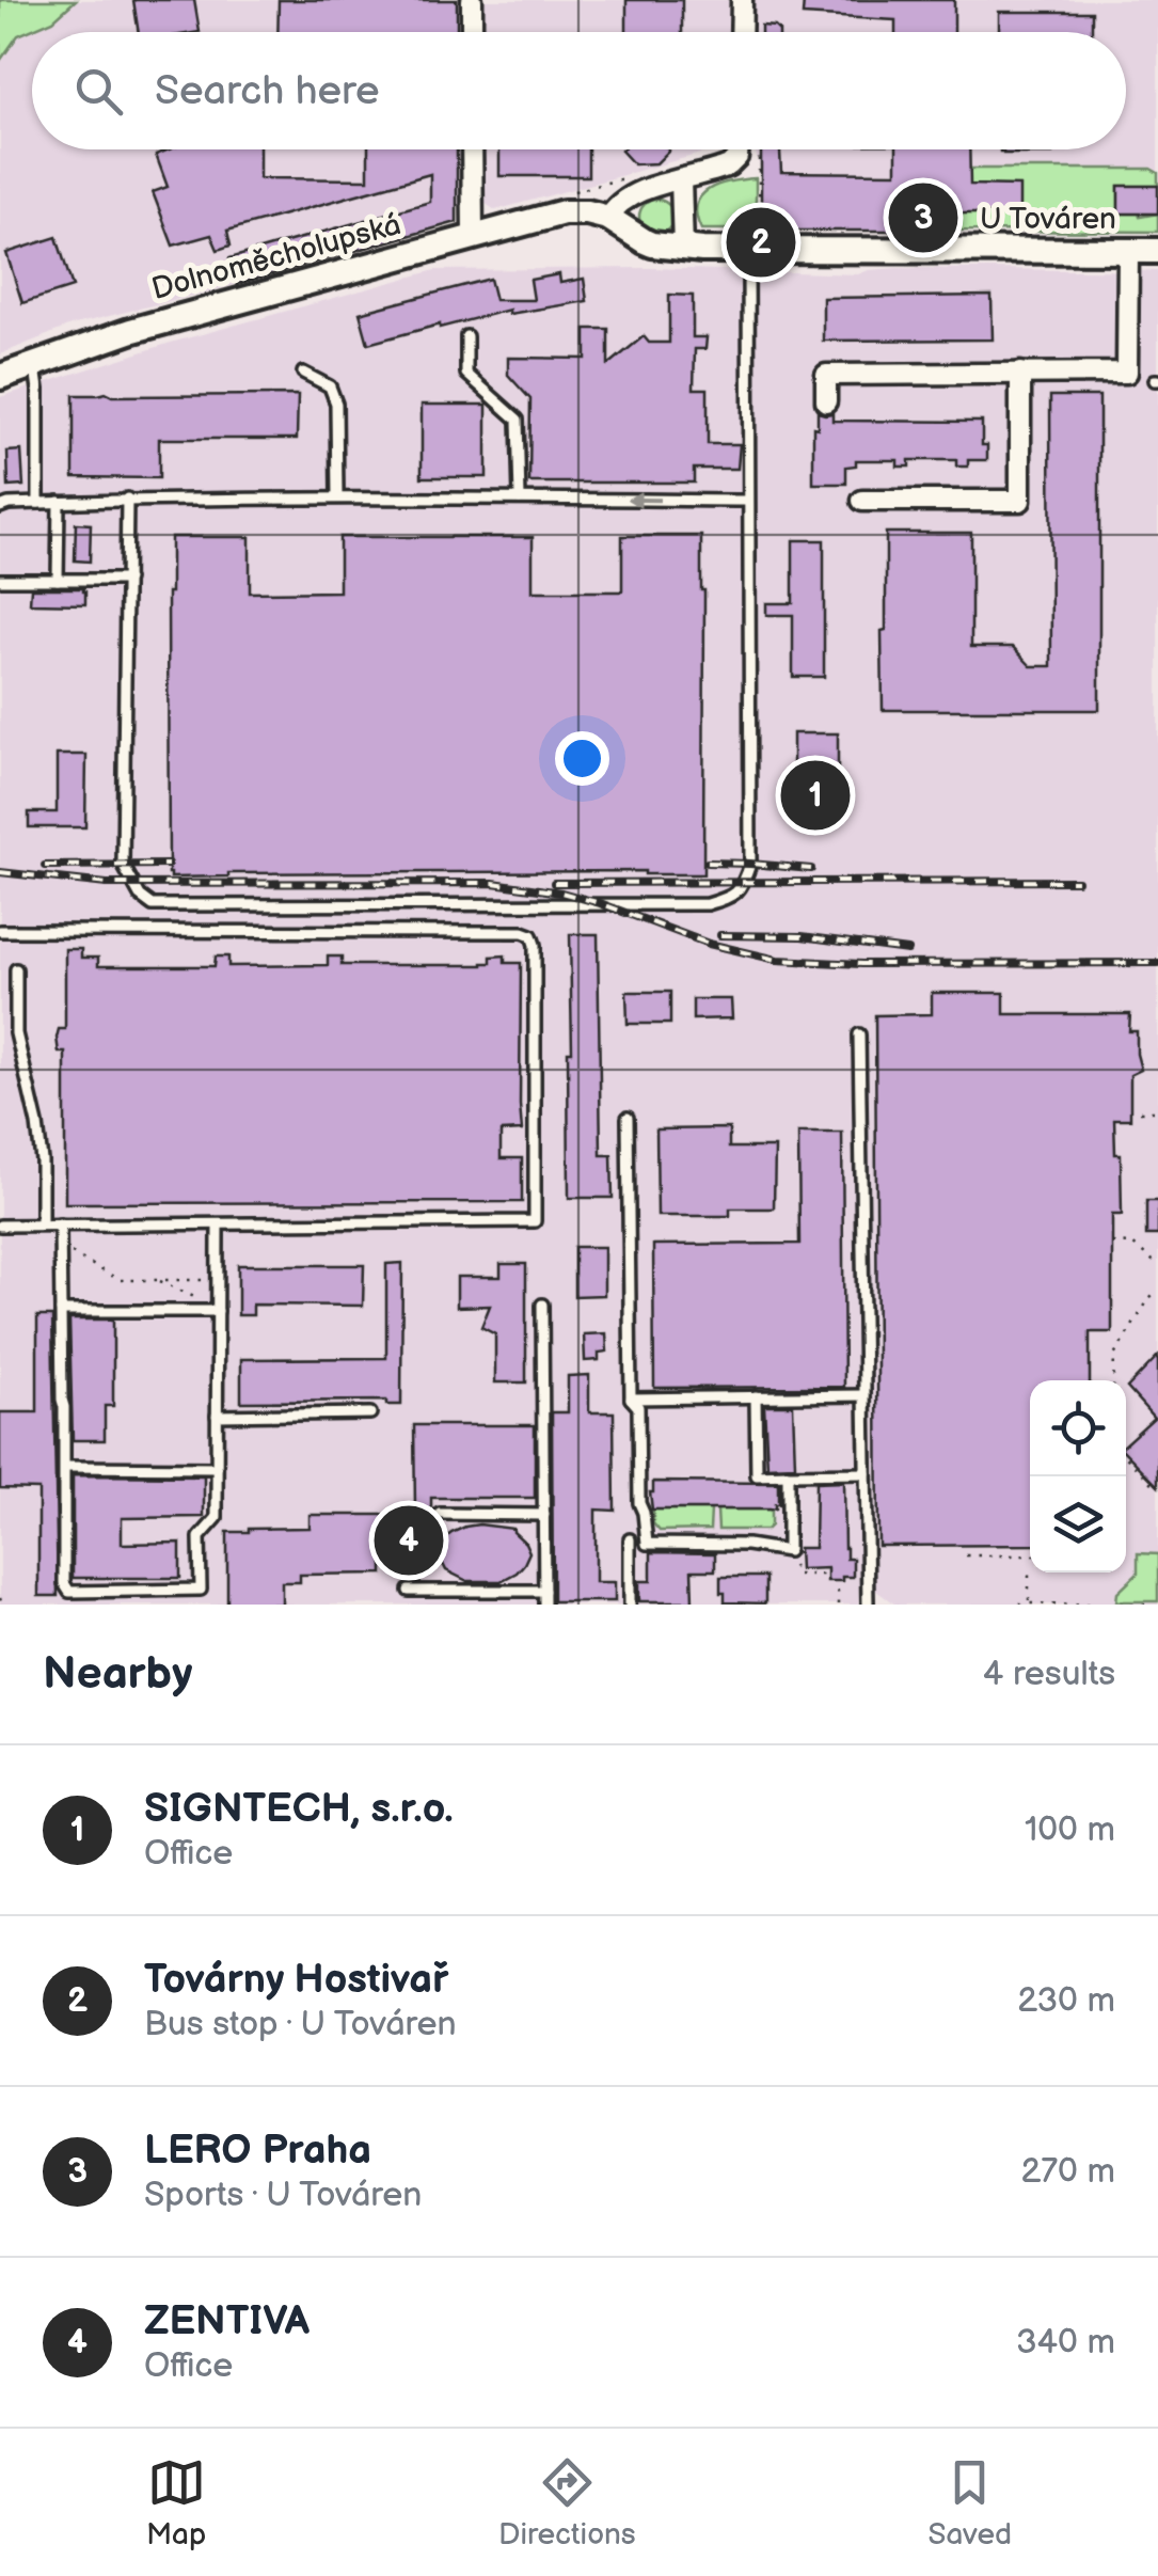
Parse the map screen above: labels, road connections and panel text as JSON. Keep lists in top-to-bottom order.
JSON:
{
  "streets": {
    "street": ["U Továren", "Dolnoměcholupská"]
  },
  "crossings": [
    ["U Továren", "Dolnoměcholupská"]
  ],
  "page": {
    "search": "Search here",
    "pins": [
      "3",
      "2",
      "1",
      "4"
    ],
    "heading": ["Nearby", "4 results"],
    "list": [
      {
        "mark": "1",
        "name": "SIGNTECH, s.r.o.",
        "note": "Office",
        "value": "100 m"
      },
      {
        "mark": "2",
        "name": "Továrny Hostivař",
        "note": "Bus stop · U Továren",
        "value": "230 m"
      },
      {
        "mark": "3",
        "name": "LERO Praha",
        "note": "Sports · U Továren",
        "value": "270 m"
      },
      {
        "mark": "4",
        "name": "ZENTIVA",
        "note": "Office",
        "value": "340 m"
      }
    ],
    "nav": ["Map", "Directions", "Saved"]
  }
}
